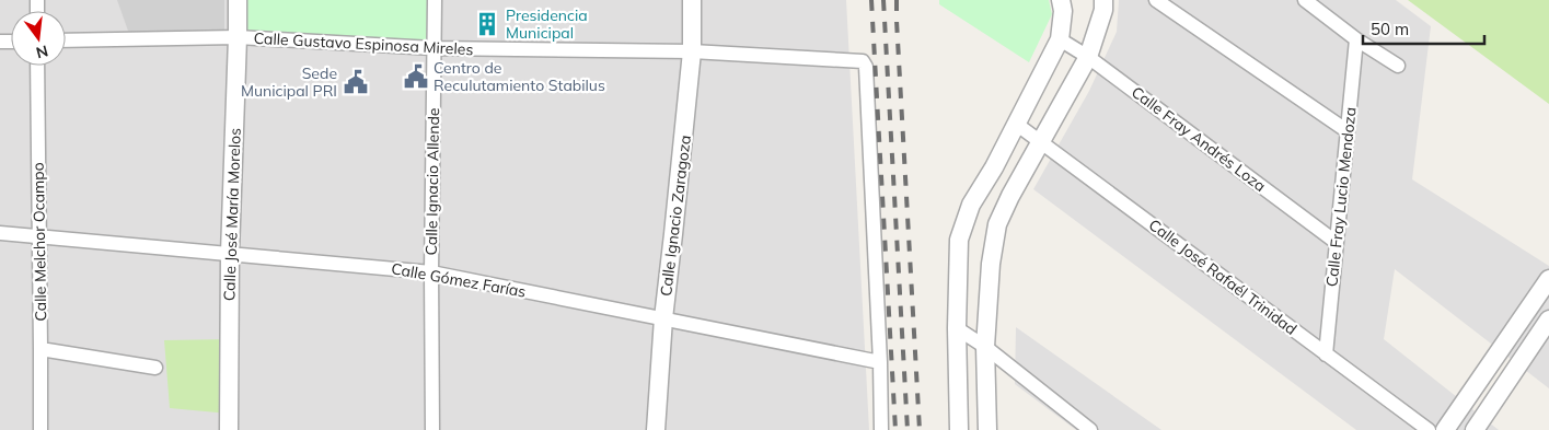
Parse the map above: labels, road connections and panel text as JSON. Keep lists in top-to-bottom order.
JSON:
{
  "streets": {
    "street": [
      "Calle Gustavo Espinosa Mireles",
      "Calle Fray Andrés Loza",
      "Calle Ignacio Allende",
      "Calle Fray Lucio Mendoza",
      "Calle José María Morelos",
      "Calle Ignacio Zaragoza",
      "Calle Melchor Ocampo",
      "Calle José Rafaél Trinidad",
      "Calle Gómez Farías"
    ]
  },
  "crossings": [
    ["Calle Gustavo Espinosa Mireles", "Calle Ignacio Allende"],
    ["Calle Gustavo Espinosa Mireles", "Calle José María Morelos"],
    ["Calle Gustavo Espinosa Mireles", "Calle Ignacio Zaragoza"],
    ["Calle Gustavo Espinosa Mireles", "Calle Gómez Farías"],
    ["Calle Fray Andrés Loza", "Calle Fray Lucio Mendoza"],
    ["Calle Ignacio Allende", "Calle Gómez Farías"],
    ["Calle Fray Lucio Mendoza", "Calle José Rafaél Trinidad"],
    ["Calle José María Morelos", "Calle Gómez Farías"],
    ["Calle Ignacio Zaragoza", "Calle Gómez Farías"],
    ["Calle Melchor Ocampo", "Calle Gómez Farías"]
  ],
  "places": {
    "building": ["Presidencia Municipal"],
    "public building": ["Centro de Reculutamiento Stabilus", "Sede Municipal PRI"]
  },
  "scale_bar": "50 m",
  "north": "bottom"
}
